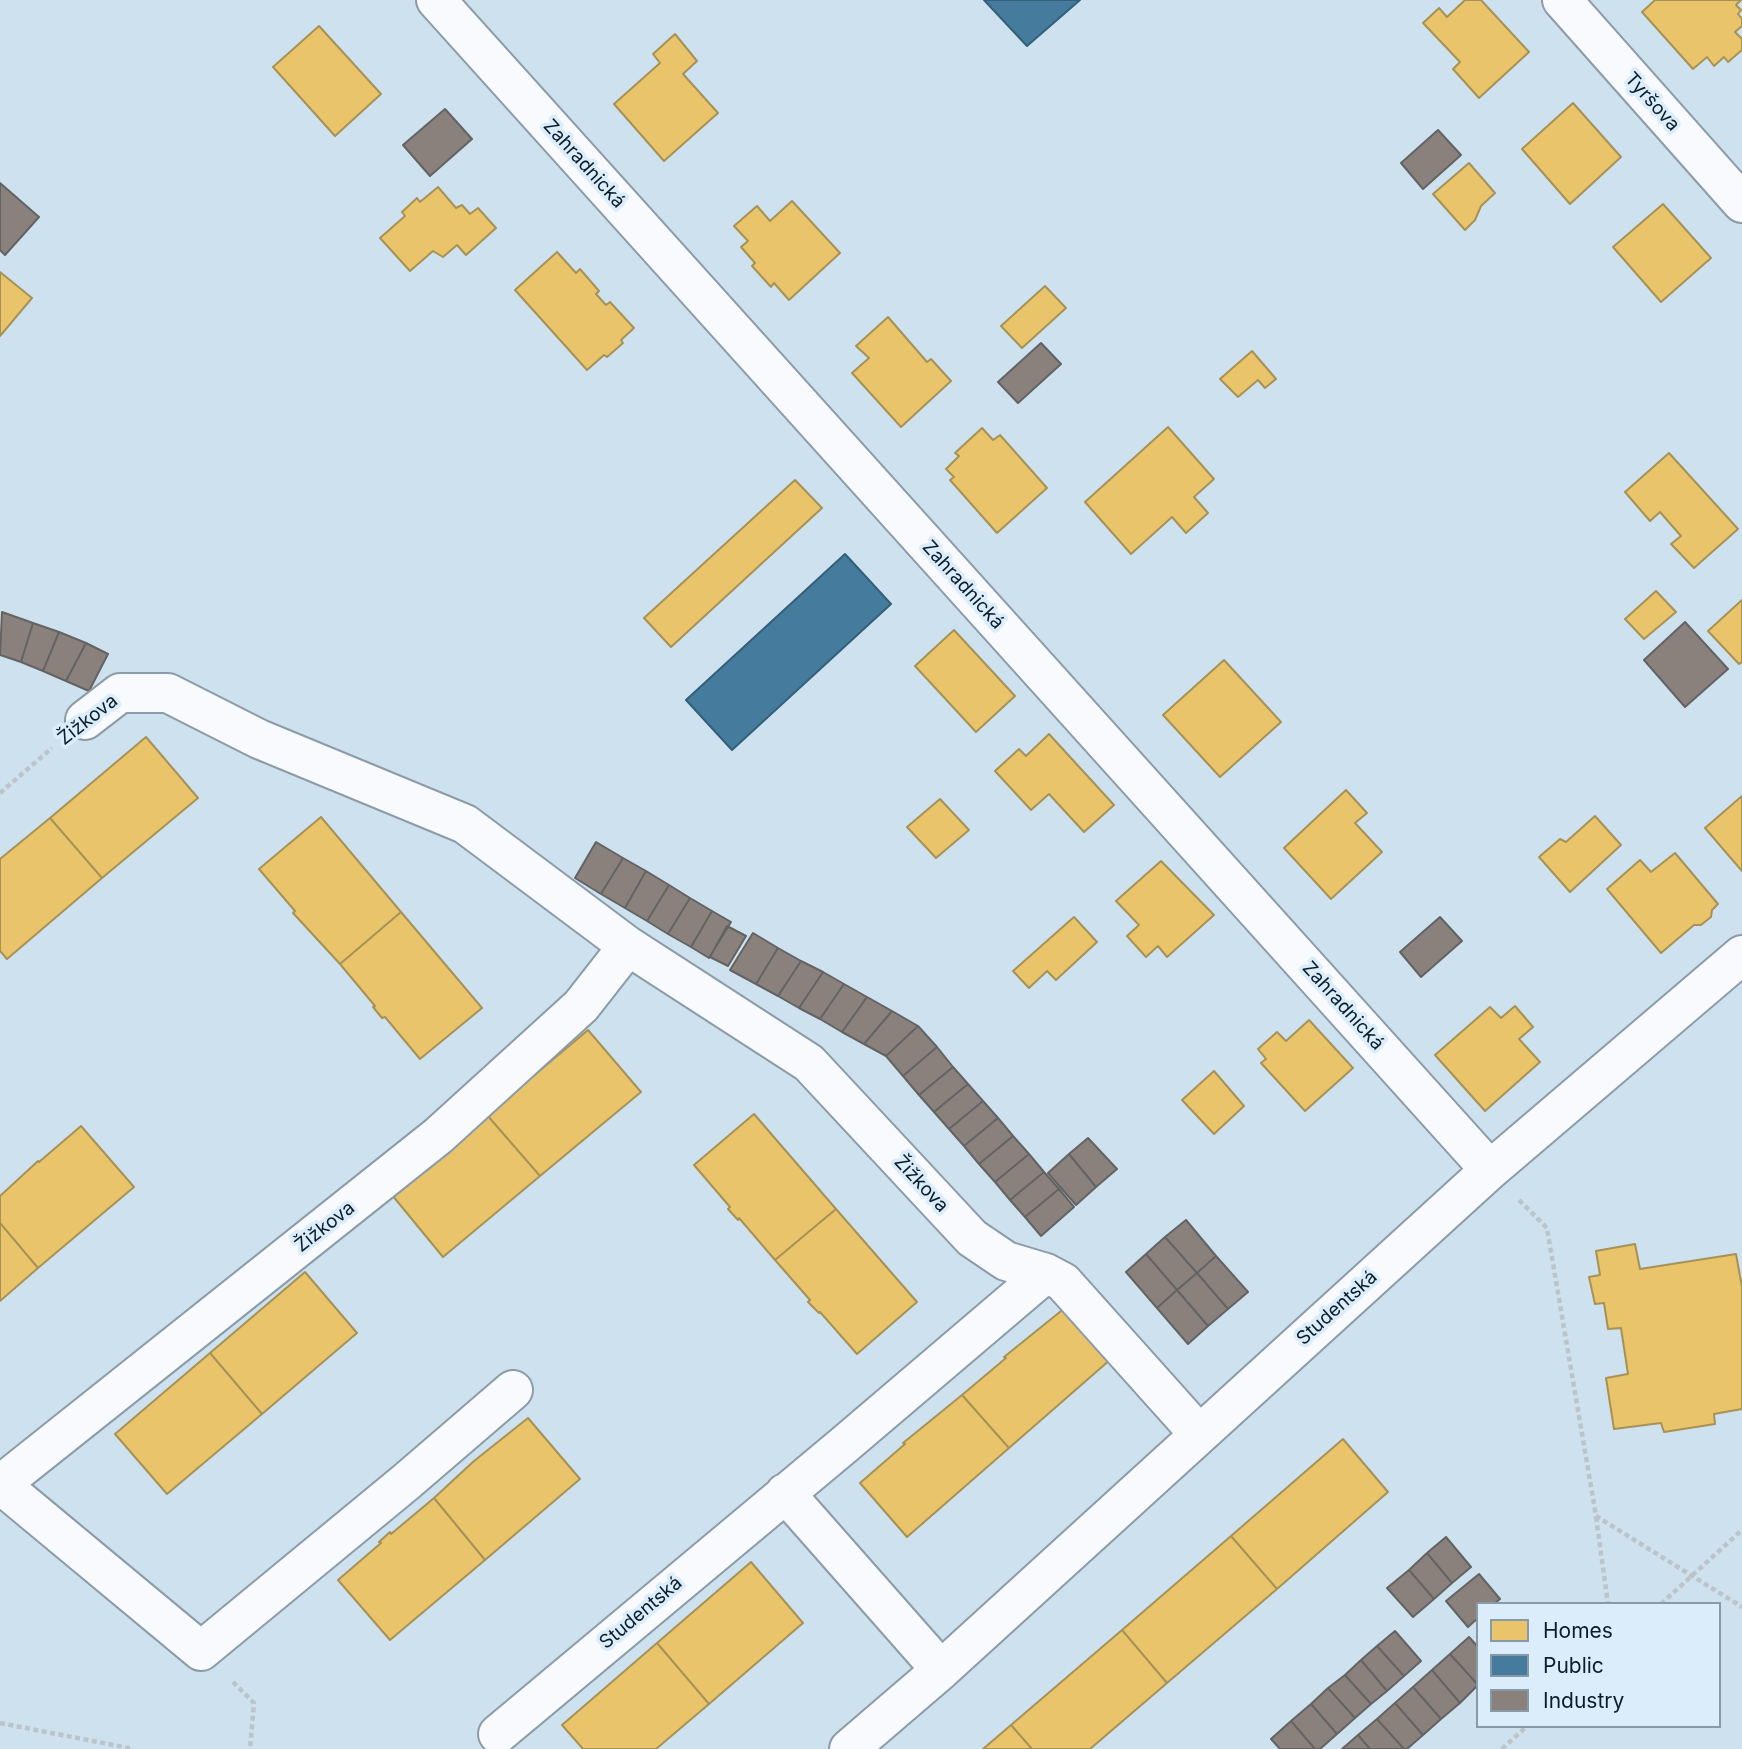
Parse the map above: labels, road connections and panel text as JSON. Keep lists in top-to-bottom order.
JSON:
{
  "streets": {
    "street": [
      "Tyršova",
      "Zahradnická",
      "Žižkova",
      "Studentská"
    ]
  },
  "crossings": [
    ["Zahradnická", "Studentská"],
    ["Žižkova", "Studentská"]
  ],
  "legend": ["Homes", "Public", "Industry"]
}
